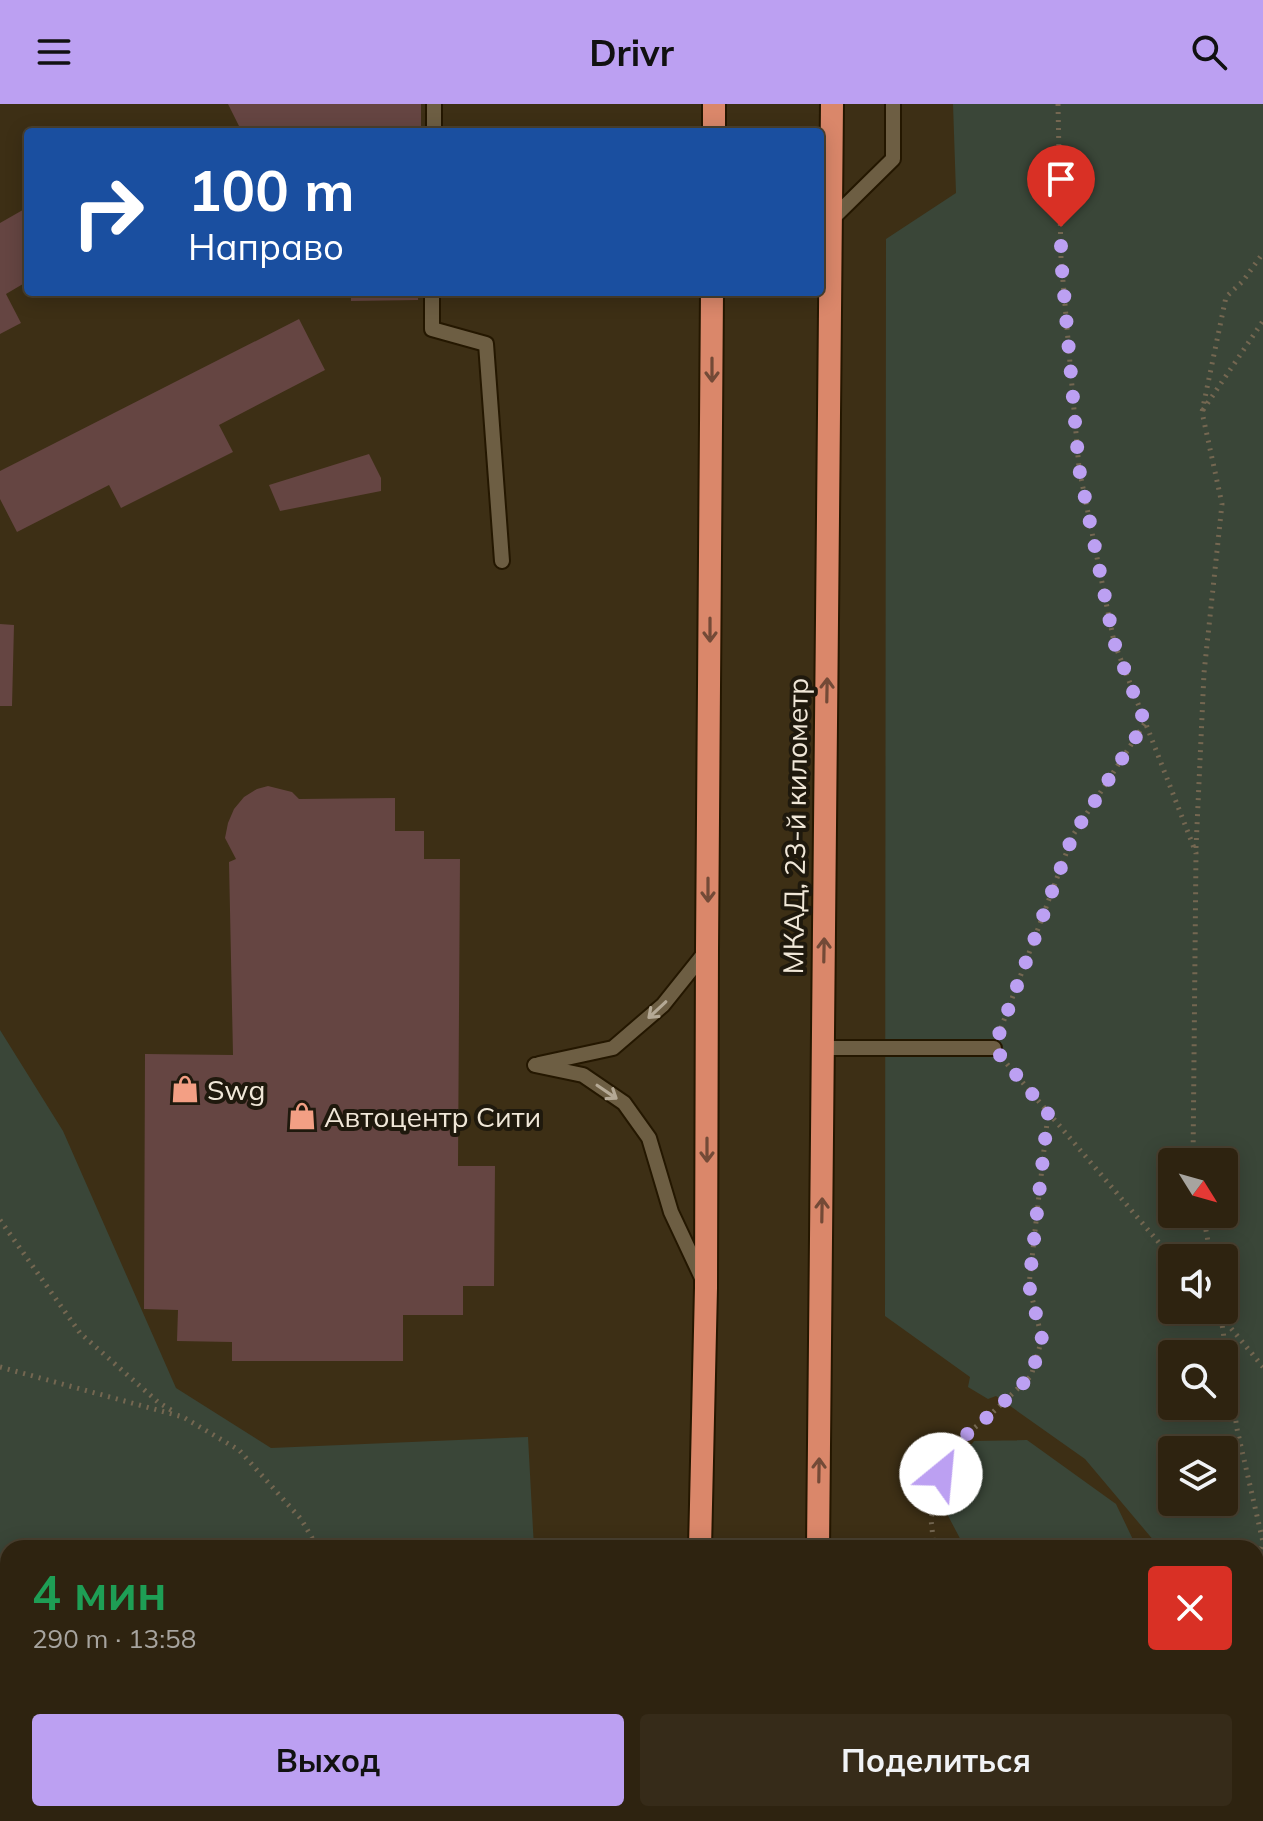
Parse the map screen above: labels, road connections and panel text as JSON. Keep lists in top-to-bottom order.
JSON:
{
  "streets": {
    "highway": ["МКАД, 23-й километр"]
  },
  "places": {
    "shop": ["Swg", "Автоцентр Сити"]
  },
  "north": "bottom right",
  "page": {
    "header": "Drivr",
    "turn": ["100 m", "Направо"],
    "heading": ["4 мин", "290 m · 13:58"],
    "buttons": ["Выход", "Поделиться"]
  }
}
